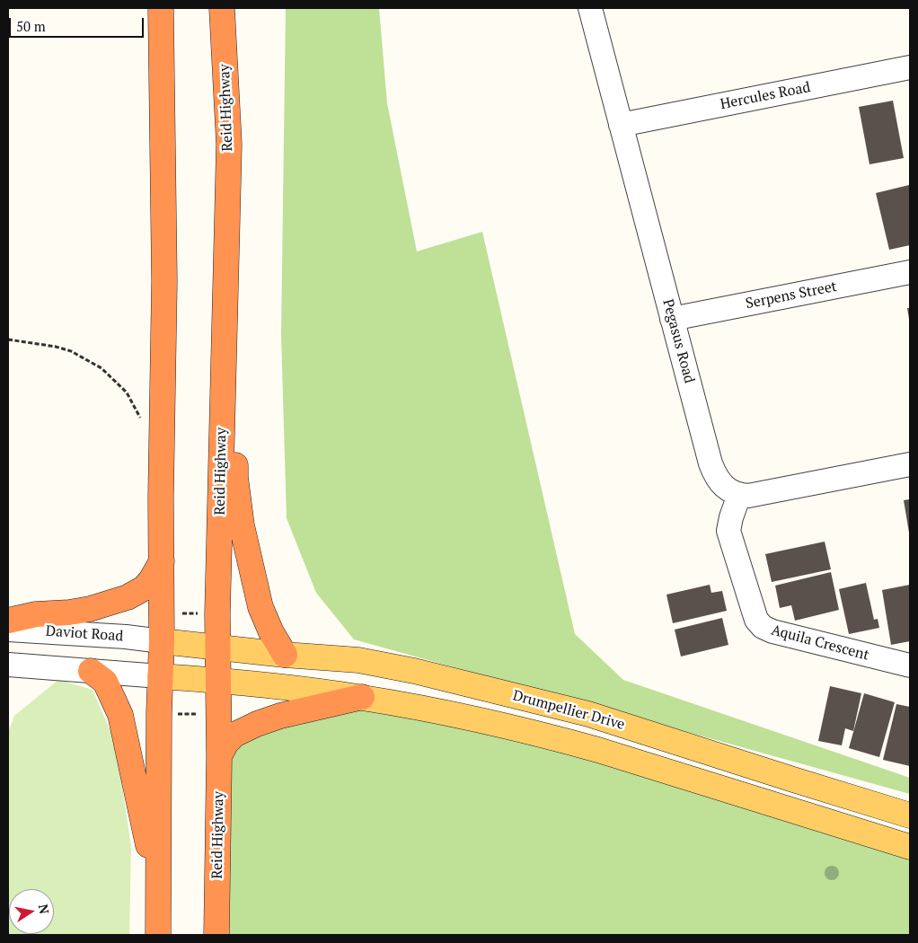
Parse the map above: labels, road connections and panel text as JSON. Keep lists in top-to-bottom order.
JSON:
{
  "streets": {
    "highway": ["Reid Highway"],
    "main road": ["Drumpellier Drive"],
    "street": [
      "Hercules Road",
      "Serpens Street",
      "Pegasus Road",
      "Daviot Road",
      "Aquila Crescent"
    ]
  },
  "crossings": [
    ["Hercules Road", "Pegasus Road"],
    ["Reid Highway", "Drumpellier Drive"],
    ["Serpens Street", "Pegasus Road"],
    ["Pegasus Road", "Aquila Crescent"],
    ["Daviot Road", "Drumpellier Drive"]
  ],
  "scale_bar": "50 m",
  "north": "right"
}
